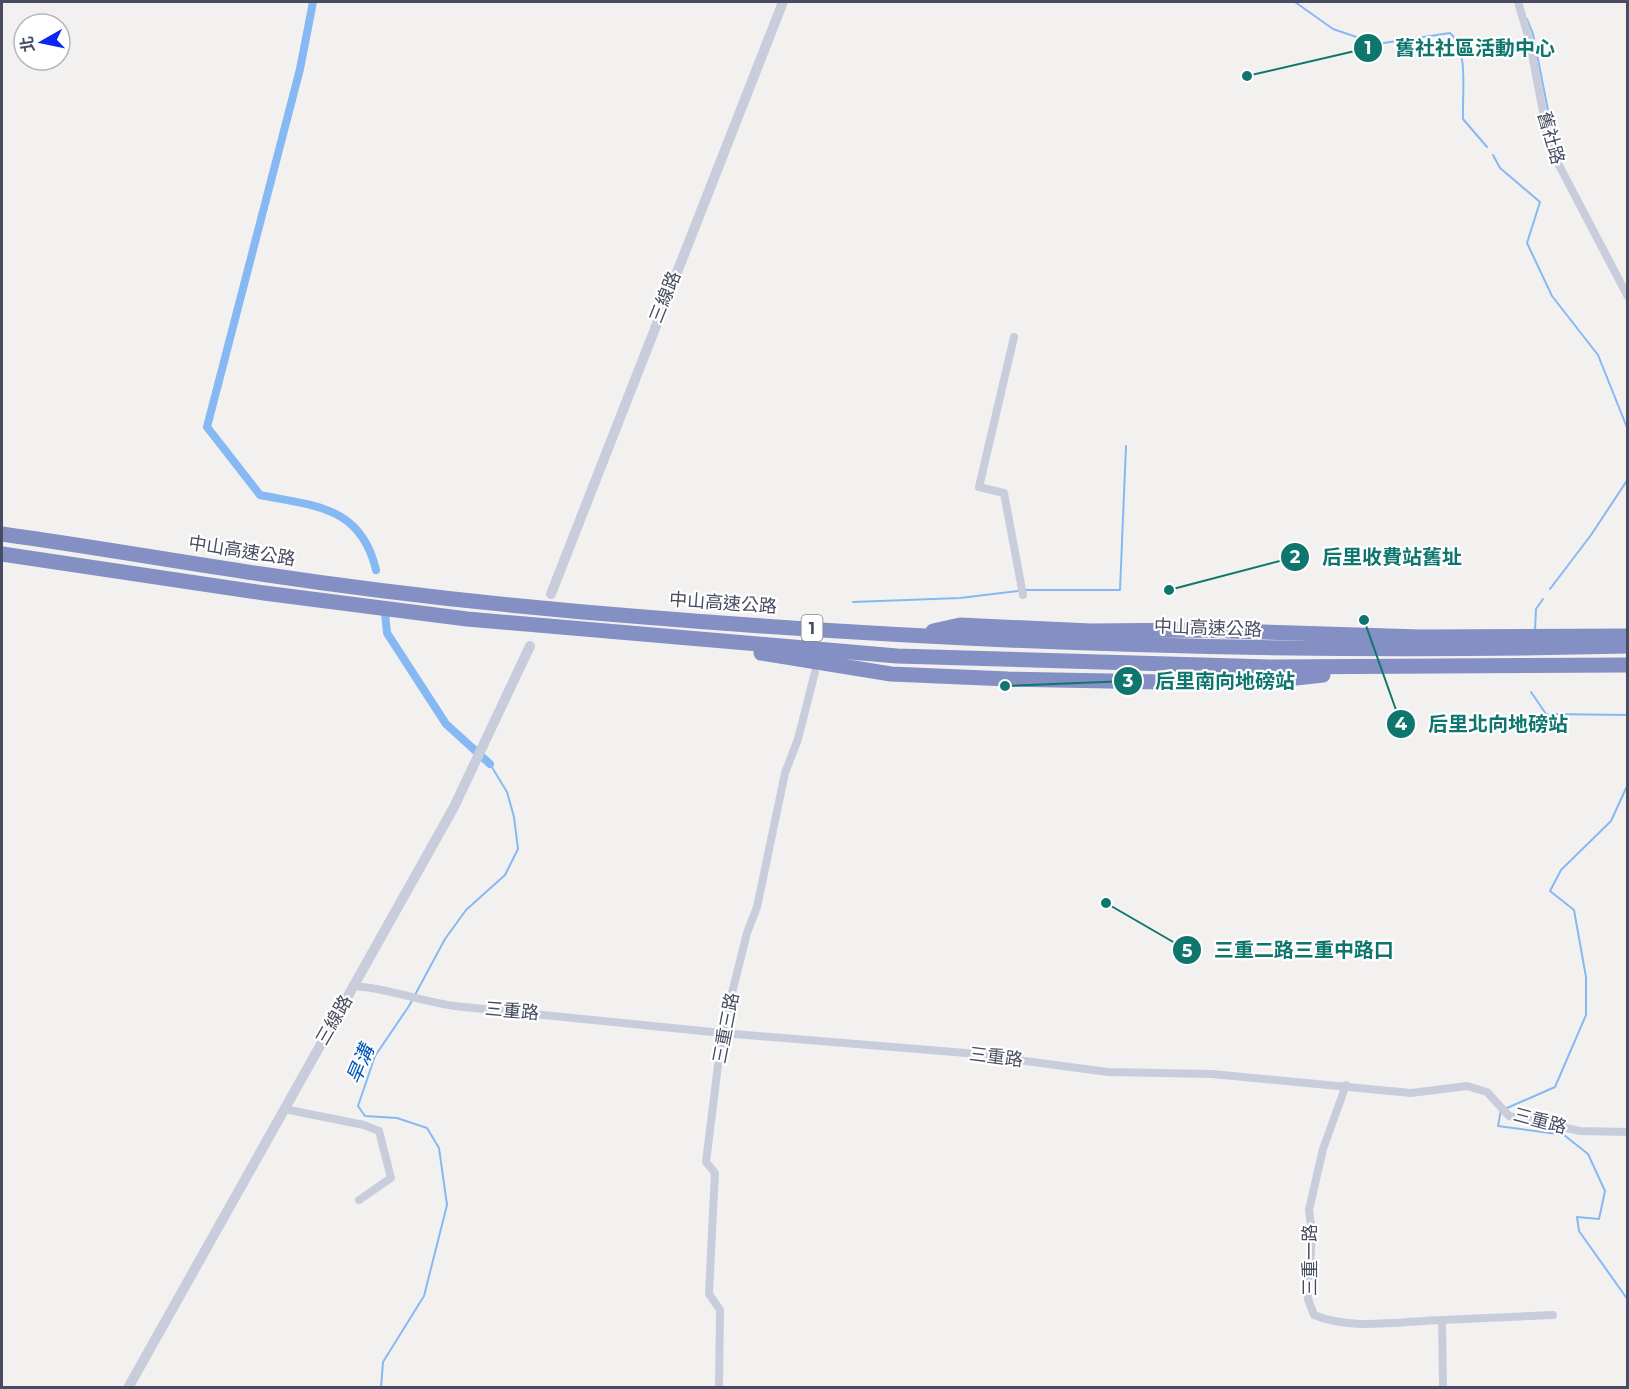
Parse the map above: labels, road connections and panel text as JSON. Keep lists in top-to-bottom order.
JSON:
{
  "streets": {
    "highway": ["中山高速公路", "1"],
    "street": [
      "舊社路",
      "三線路",
      "三重路",
      "三重三路",
      "三重一路"
    ]
  },
  "crossings": [
    ["三線路", "三重路"],
    ["三重路", "三重三路"],
    ["三重路", "三重一路"]
  ],
  "water": ["旱溝"],
  "places": [
    "舊社社區活動中心",
    "后里收費站舊址",
    "后里北向地磅站",
    "后里南向地磅站",
    "三重二路三重中路口"
  ],
  "north": "left"
}
